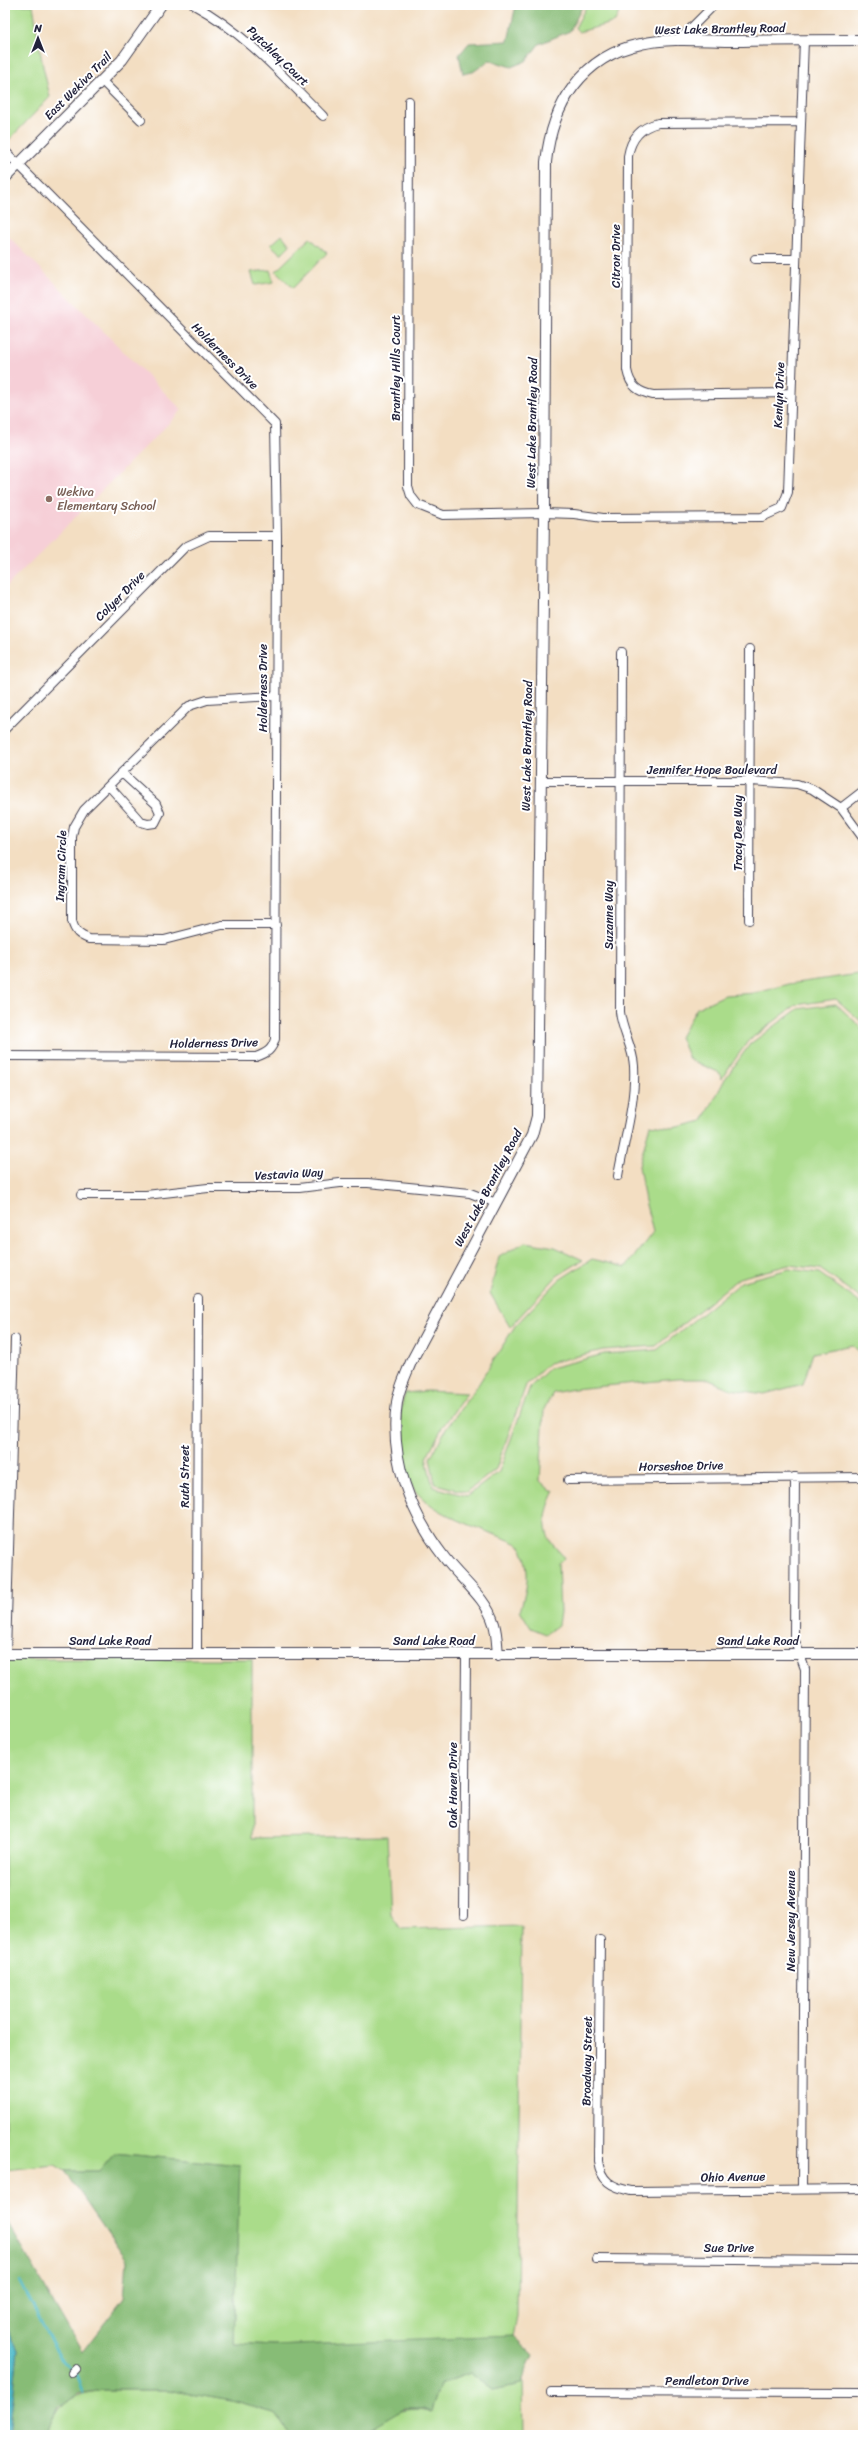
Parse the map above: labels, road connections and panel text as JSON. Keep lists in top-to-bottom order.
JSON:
{
  "streets": {
    "street": [
      "West Lake Brantley Road",
      "Pytchley Court",
      "East Wekiva Trail",
      "Citron Drive",
      "Holderness Drive",
      "Brantley Hills Court",
      "Kenlyn Drive",
      "Colyer Drive",
      "Jennifer Hope Boulevard",
      "Tracy Dee Way",
      "Ingram Circle",
      "Suzanne Way",
      "Vestavia Way",
      "Horseshoe Drive",
      "Ruth Street",
      "Sand Lake Road",
      "Oak Haven Drive",
      "New Jersey Avenue",
      "Broadway Street",
      "Ohio Avenue",
      "Sue Drive",
      "Pendleton Drive"
    ]
  },
  "crossings": [
    ["West Lake Brantley Road", "Brantley Hills Court"],
    ["West Lake Brantley Road", "Kenlyn Drive"],
    ["West Lake Brantley Road", "Jennifer Hope Boulevard"],
    ["West Lake Brantley Road", "Vestavia Way"],
    ["West Lake Brantley Road", "Sand Lake Road"],
    ["East Wekiva Trail", "Holderness Drive"],
    ["Citron Drive", "Kenlyn Drive"],
    ["Holderness Drive", "Colyer Drive"],
    ["Holderness Drive", "Ingram Circle"],
    ["Brantley Hills Court", "Kenlyn Drive"],
    ["Jennifer Hope Boulevard", "Tracy Dee Way"],
    ["Jennifer Hope Boulevard", "Suzanne Way"],
    ["Ruth Street", "Sand Lake Road"],
    ["Sand Lake Road", "Oak Haven Drive"],
    ["Sand Lake Road", "New Jersey Avenue"],
    ["New Jersey Avenue", "Ohio Avenue"],
    ["Broadway Street", "Ohio Avenue"]
  ],
  "places": ["Wekiva Elementary School"],
  "north": "top"
}
